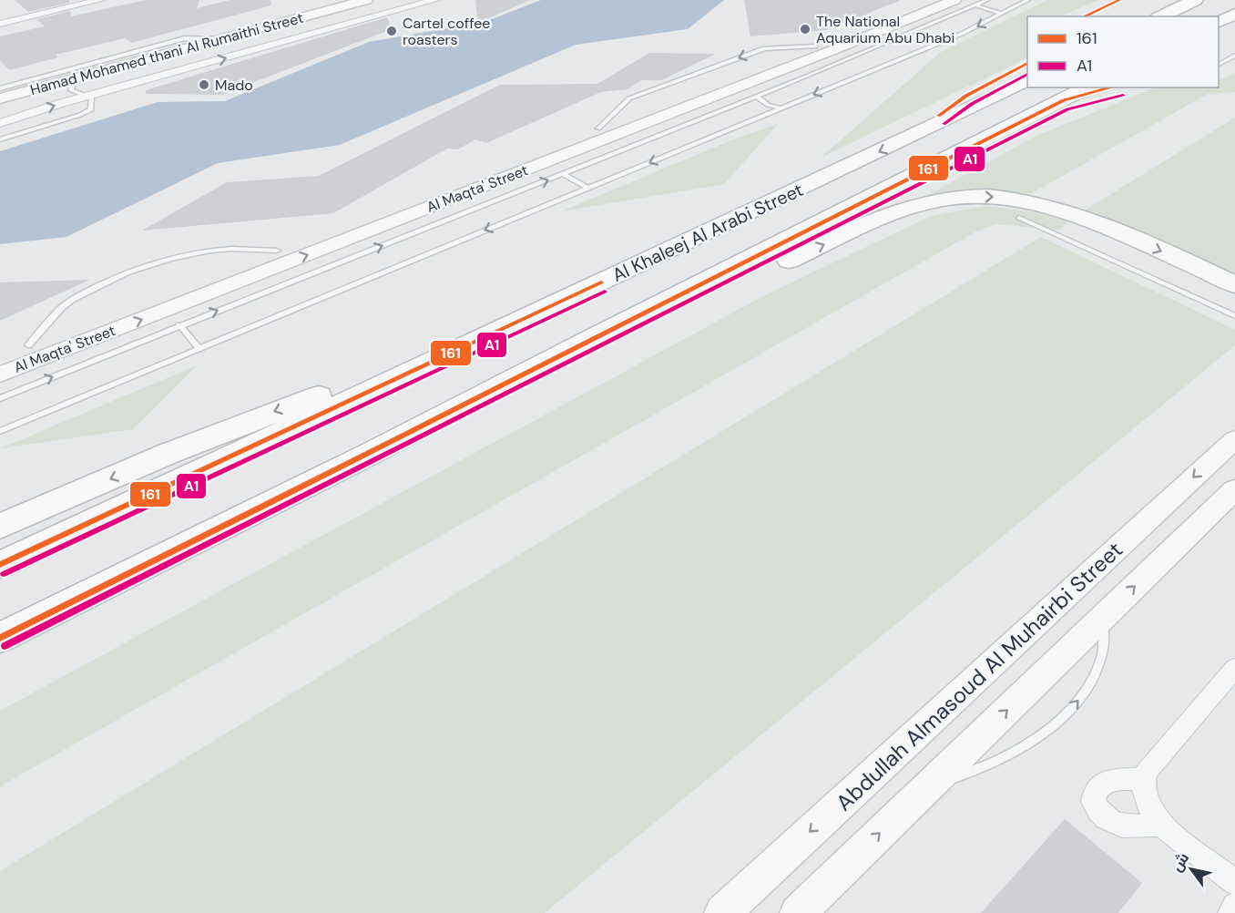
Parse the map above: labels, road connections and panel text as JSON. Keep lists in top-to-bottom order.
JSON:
{
  "streets": {
    "highway": ["Al Khaleej Al Arabi Street"],
    "street": ["Hamad Mohamed thani Al Rumaithi Street", "Al Maqta' Street", "Abdullah Almasoud Al Muhairbi Street"]
  },
  "places": ["The National Aquarium Abu Dhabi", "Cartel coffee roasters", "Mado"],
  "lines": ["transit line 161", "transit line A1"],
  "legend": ["161", "A1"],
  "north": "top left"
}
